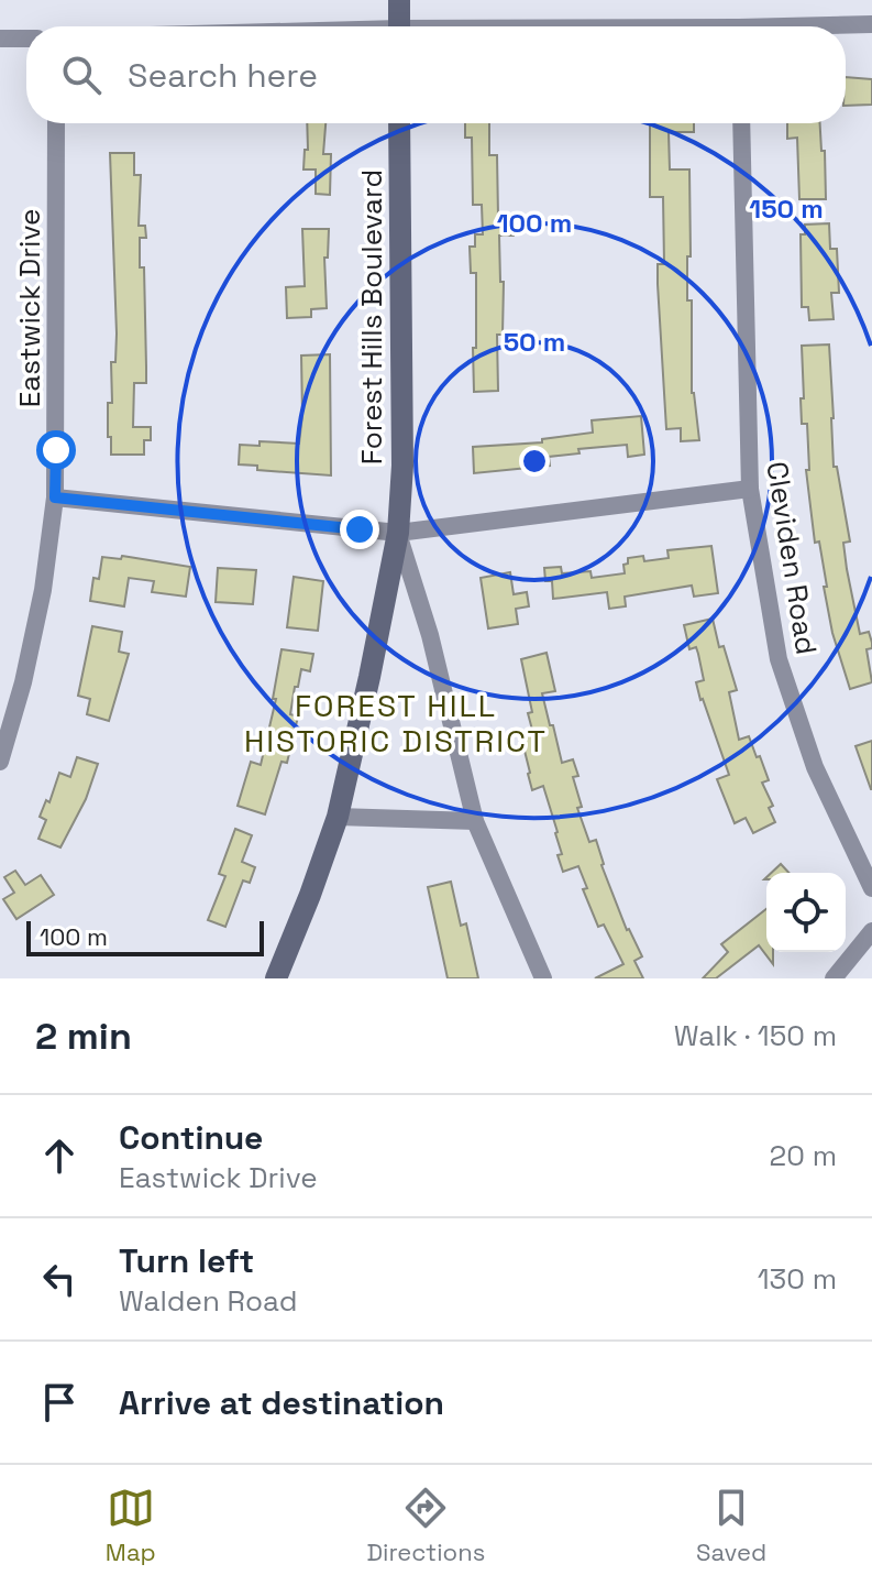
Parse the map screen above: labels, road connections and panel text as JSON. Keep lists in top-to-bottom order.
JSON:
{
  "streets": {
    "street": ["Eastwick Drive", "Forest Hills Boulevard", "Cleviden Road"]
  },
  "districts": ["FOREST HILL HISTORIC DISTRICT"],
  "scale_bar": "100 m",
  "page": {
    "search": "Search here",
    "scale": "100 m",
    "heading": ["2 min", "Walk · 150 m"],
    "list": [
      ["Continue", "Eastwick Drive", "20 m"],
      ["Turn left", "Walden Road", "130 m"],
      "Arrive at destination"
    ],
    "nav": ["Map", "Directions", "Saved"]
  },
  "rings": ["150 m", "100 m", "50 m"]
}
